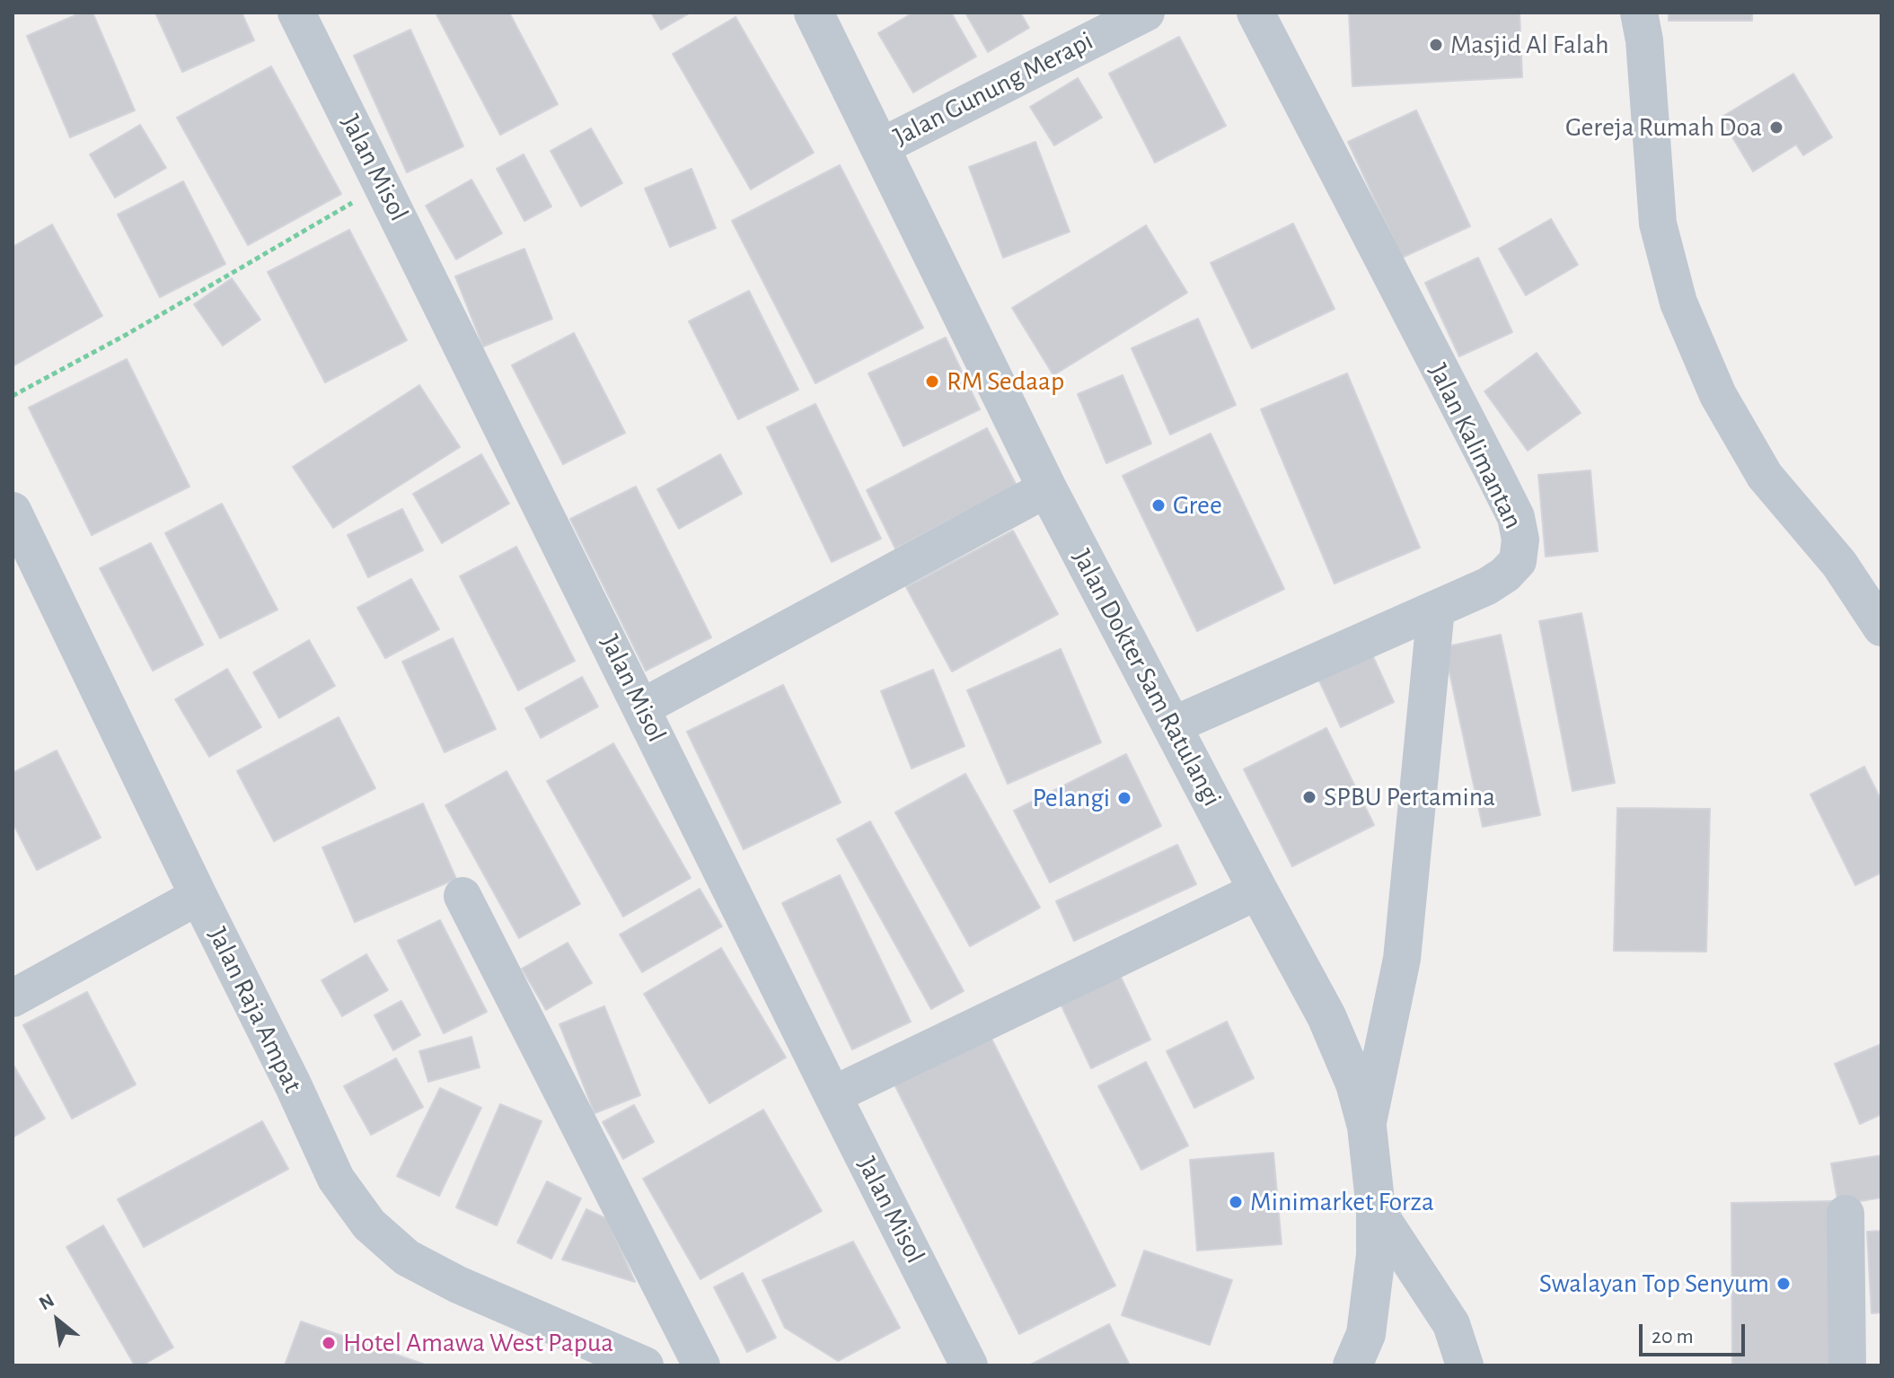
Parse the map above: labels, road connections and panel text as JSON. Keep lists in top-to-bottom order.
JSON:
{
  "streets": {
    "street": [
      "Jalan Gunung Merapi",
      "Jalan Misol",
      "Jalan Kalimantan",
      "Jalan Dokter Sam Ratulangi",
      "Jalan Raja Ampat"
    ]
  },
  "crossings": [
    ["Jalan Gunung Merapi", "Jalan Dokter Sam Ratulangi"]
  ],
  "places": [
    "Masjid Al Falah",
    "Gereja Rumah Doa",
    "RM Sedaap",
    "Gree",
    "SPBU Pertamina",
    "Pelangi",
    "Minimarket Forza",
    "Swalayan Top Senyum",
    "Hotel Amawa West Papua"
  ],
  "scale_bar": "20 m",
  "north": "top left"
}
